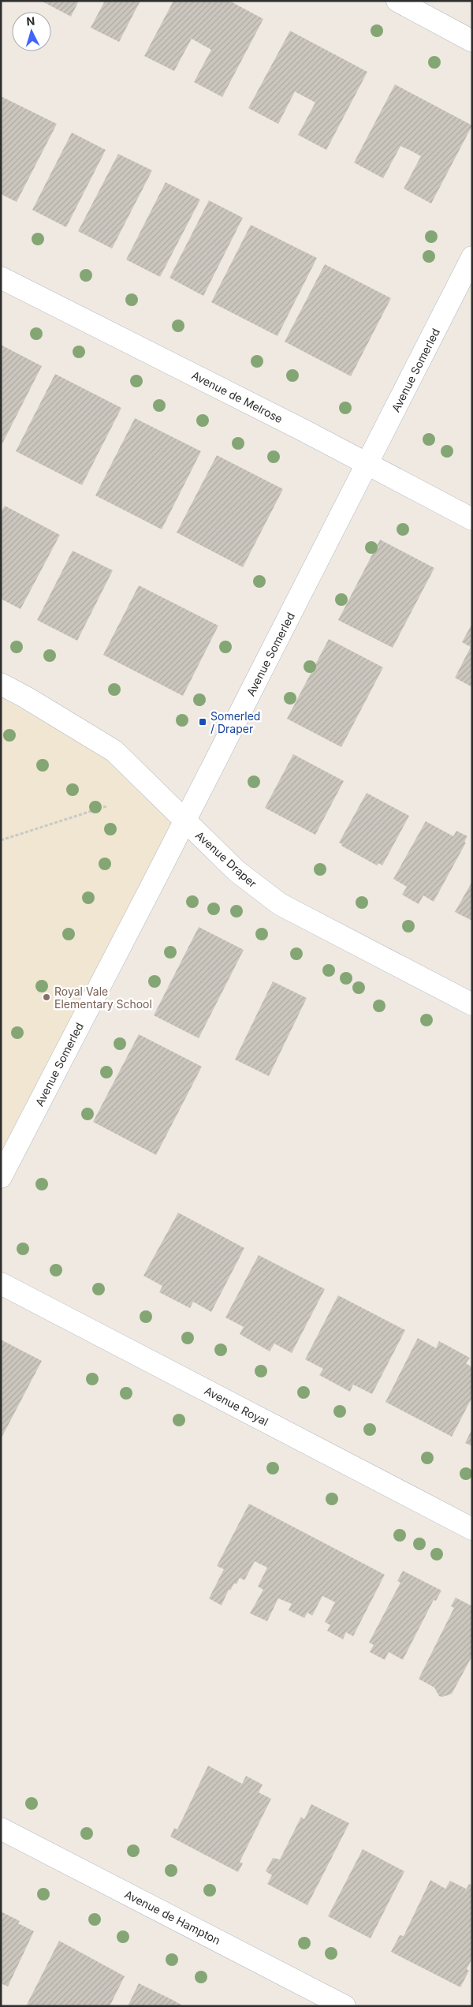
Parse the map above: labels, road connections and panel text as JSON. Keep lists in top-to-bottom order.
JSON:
{
  "streets": {
    "street": [
      "Avenue Somerled",
      "Avenue de Melrose",
      "Avenue Draper",
      "Avenue Royal",
      "Avenue de Hampton"
    ]
  },
  "crossings": [
    ["Avenue Somerled", "Avenue de Melrose"],
    ["Avenue Somerled", "Avenue Draper"]
  ],
  "places": {
    "transit": ["Somerled / Draper"],
    "other": ["Royal Vale Elementary School"]
  },
  "north": "top"
}
